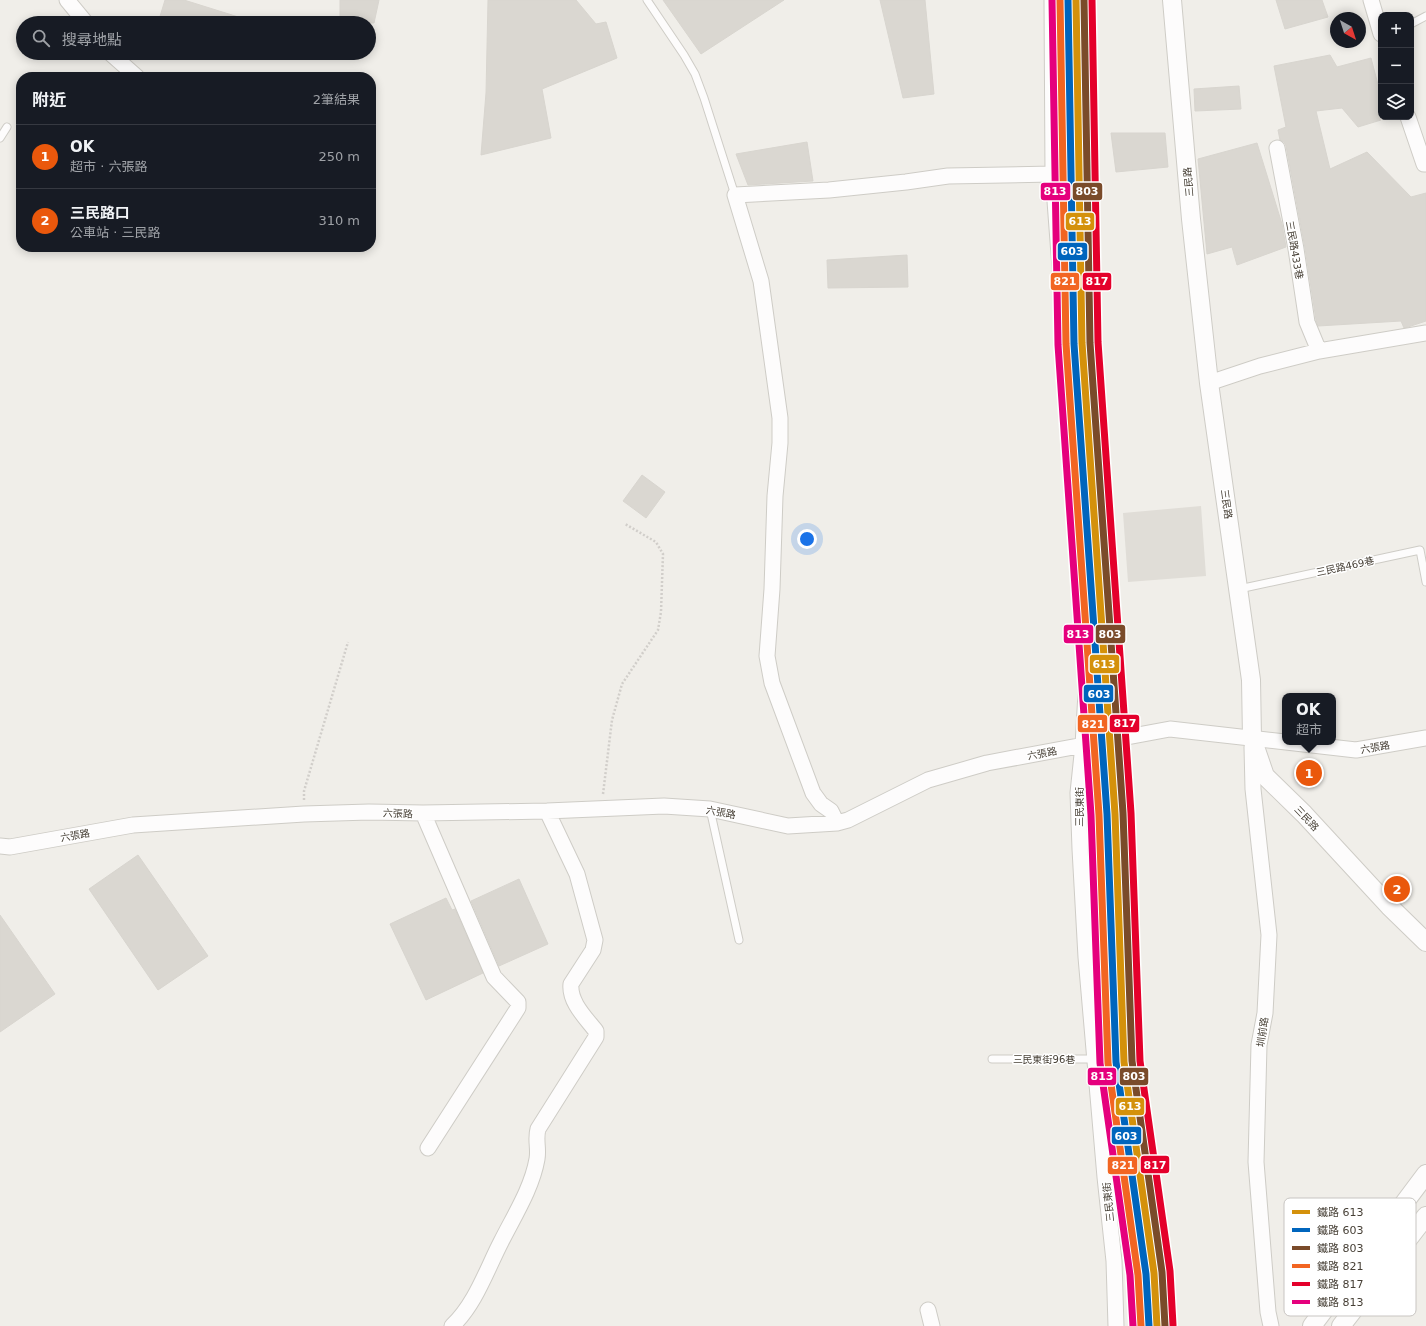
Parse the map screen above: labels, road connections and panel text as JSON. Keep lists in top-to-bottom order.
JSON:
{
  "streets": {
    "street": [
      "三民路",
      "三民路433巷",
      "六張路",
      "三民東街",
      "圳前路"
    ],
    "lane": ["三民路469巷", "三民東街96巷"]
  },
  "crossings": [
    ["三民路", "三民路469巷"],
    ["三民路", "六張路"],
    ["三民路", "圳前路"],
    ["六張路", "三民東街"],
    ["六張路", "圳前路"],
    ["三民東街", "三民東街96巷"]
  ],
  "lines": [
    "rail line 613",
    "rail line 603",
    "rail line 803",
    "rail line 821",
    "rail line 817",
    "rail line 813"
  ],
  "legend": [
    "鐵路 613",
    "鐵路 603",
    "鐵路 803",
    "鐵路 821",
    "鐵路 817",
    "鐵路 813"
  ],
  "north": "bottom right",
  "page": {
    "map_buttons": ["+", "−"],
    "search": "搜尋地點",
    "heading": ["附近", "2筆結果"],
    "list": [
      {
        "mark": "1",
        "name": "OK",
        "note": "超市 · 六張路",
        "value": "250 m"
      },
      {
        "mark": "2",
        "name": "三民路口",
        "note": "公車站 · 三民路",
        "value": "310 m"
      }
    ],
    "popup": ["OK", "超市"],
    "pins": ["1", "2"]
  }
}
